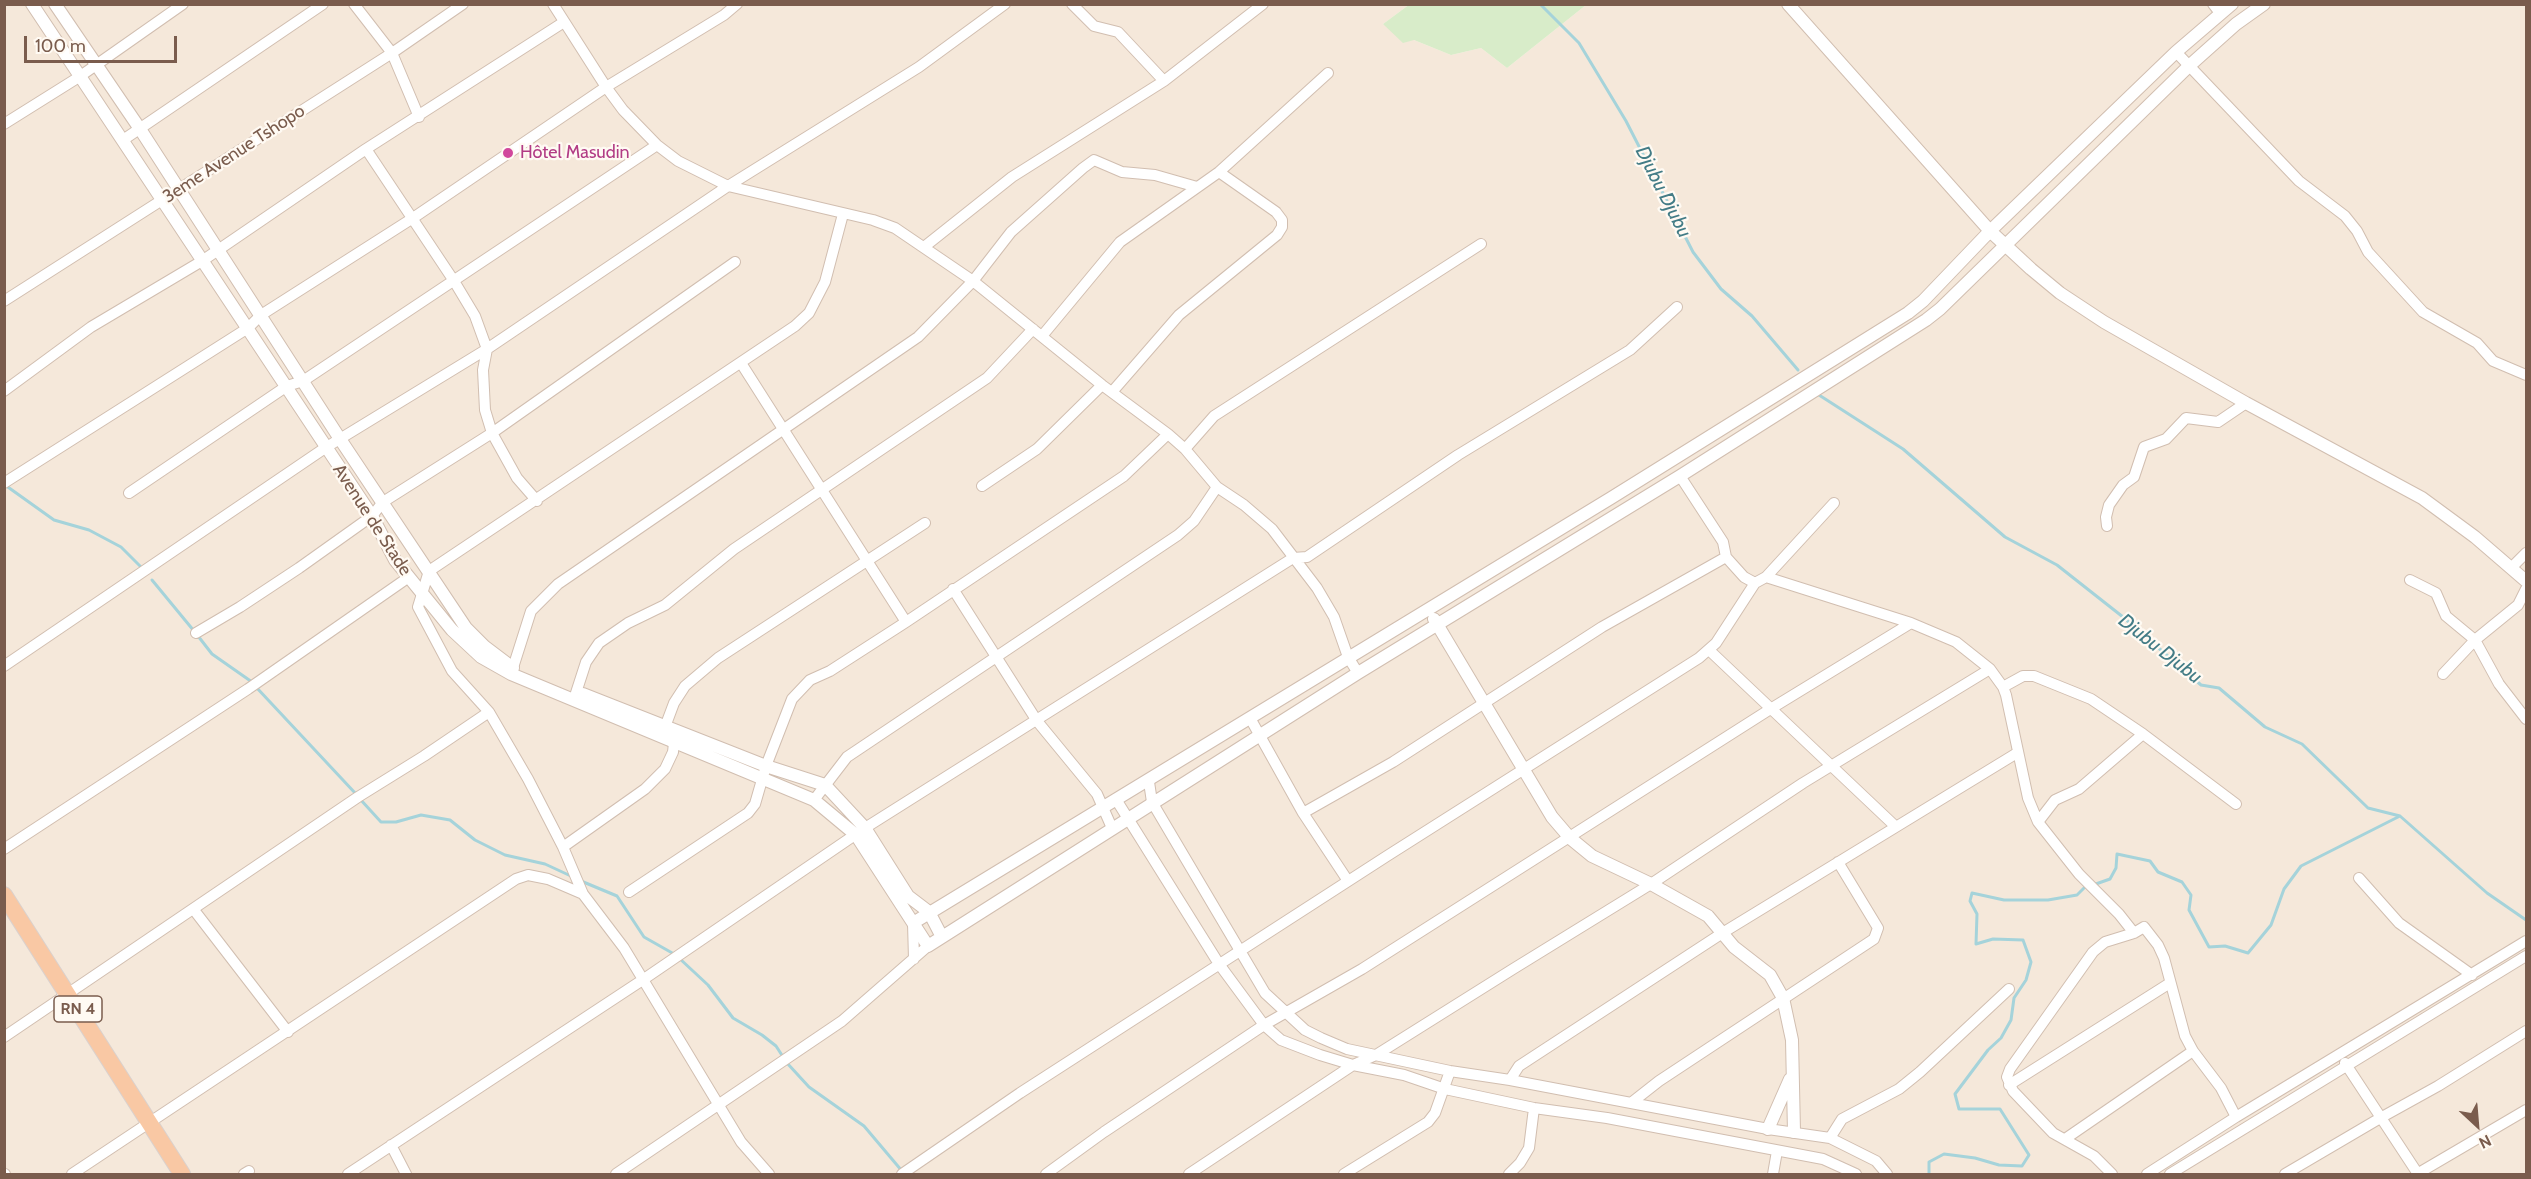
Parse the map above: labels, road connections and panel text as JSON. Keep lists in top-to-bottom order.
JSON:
{
  "streets": {
    "highway": ["RN 4"],
    "street": ["3eme Avenue Tshopo", "Avenue de Stade"]
  },
  "crossings": [
    ["3eme Avenue Tshopo", "Avenue de Stade"]
  ],
  "water": ["Djubu Djubu"],
  "places": ["Hôtel Masudin"],
  "scale_bar": "100 m",
  "north": "bottom right"
}
